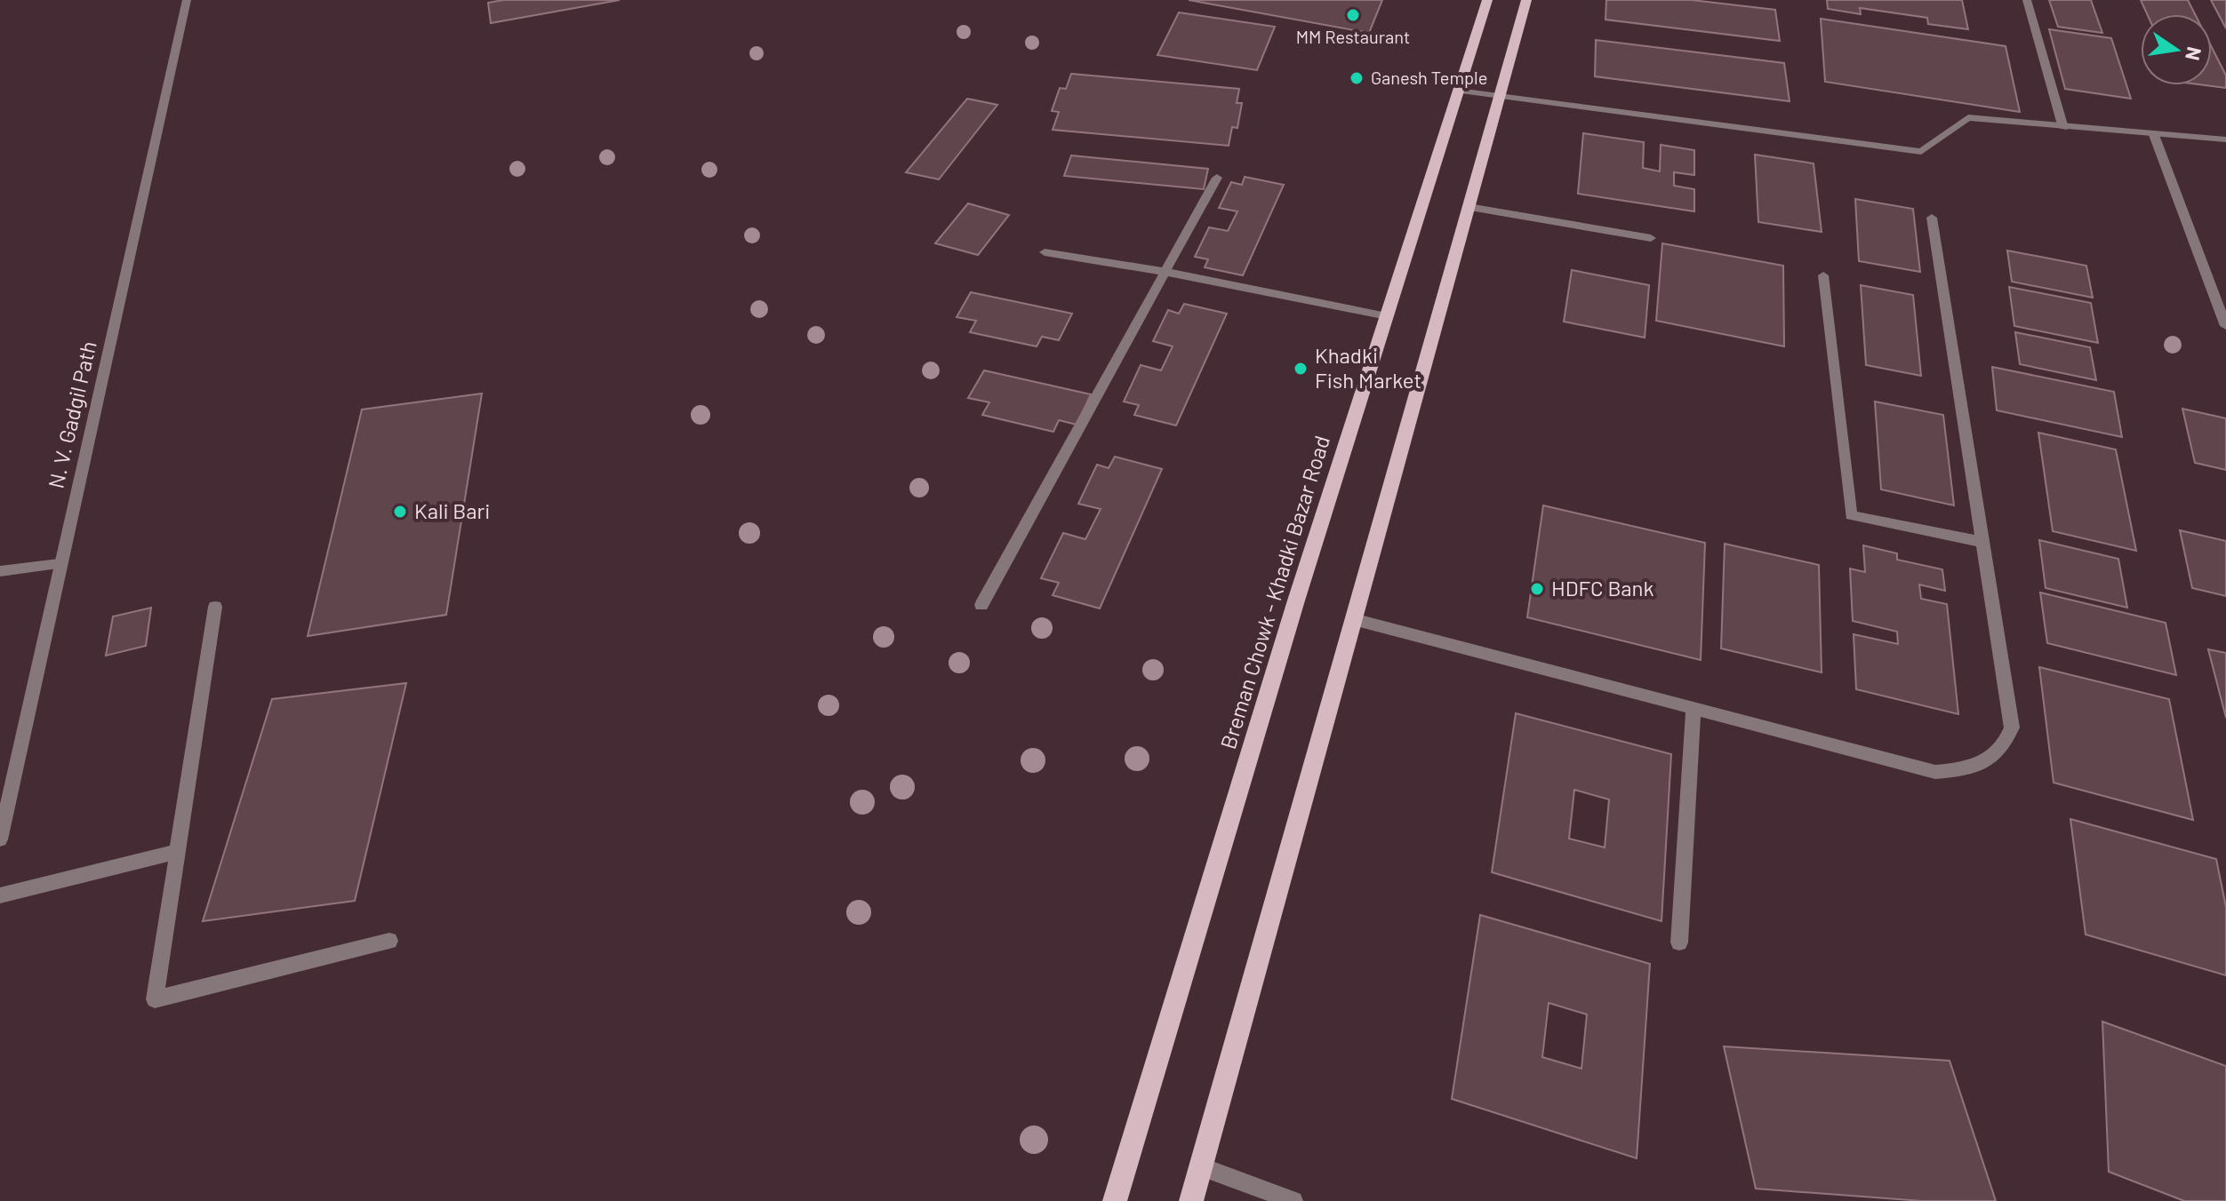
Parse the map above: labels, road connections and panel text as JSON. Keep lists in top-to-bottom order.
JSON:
{
  "streets": {
    "main road": ["Breman Chowk - Khadki Bazar Road"],
    "street": ["N. V. Gadgil Path"]
  },
  "places": [
    "MM Restaurant",
    "Ganesh Temple",
    "Khadki Fish Market",
    "Kali Bari",
    "HDFC Bank"
  ],
  "north": "right"
}
